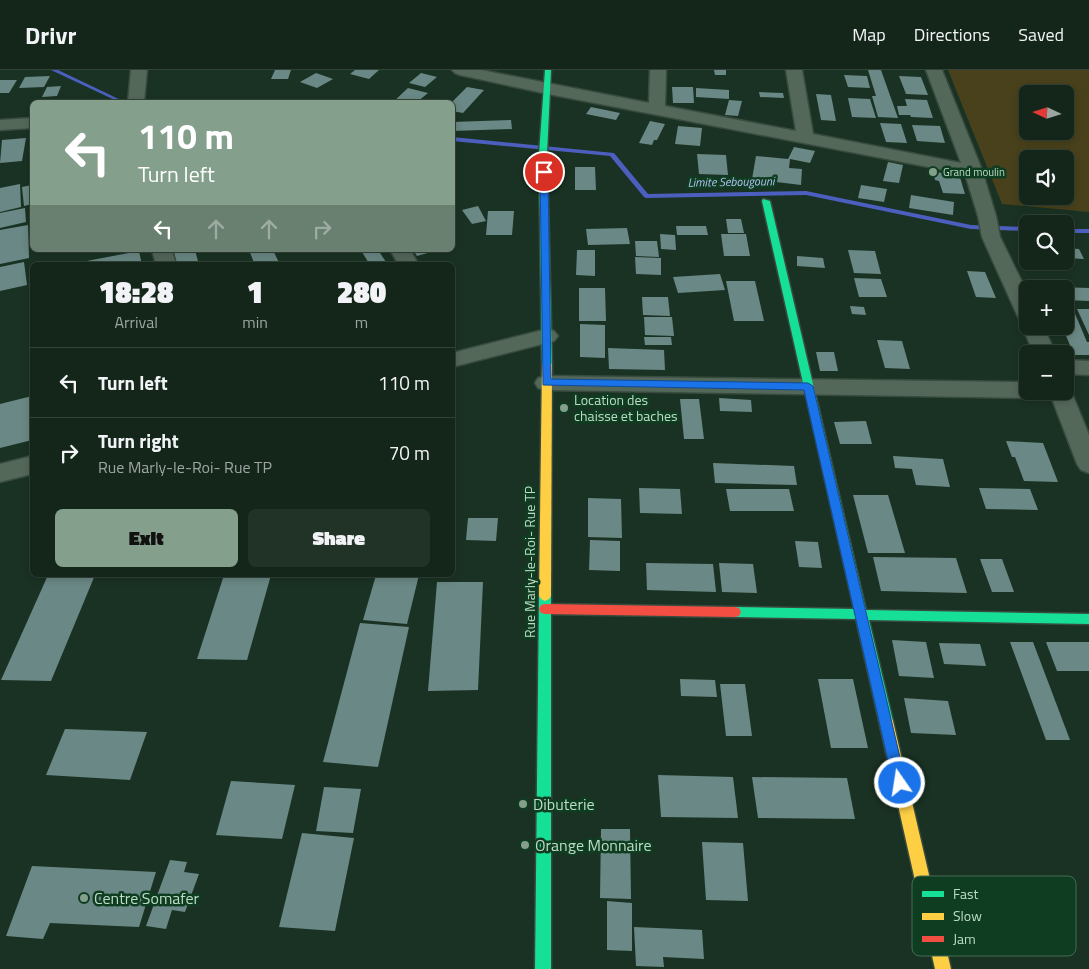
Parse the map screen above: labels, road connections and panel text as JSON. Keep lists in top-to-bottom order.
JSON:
{
  "streets": {
    "street": ["Rue Marly-le-Roi- Rue TP"]
  },
  "water": ["Limite Sebougouni"],
  "places": [
    "Grand moulin",
    "Location des chaisse et baches",
    "Dibuterie",
    "Orange Monnaire",
    "Centre Somafer"
  ],
  "legend": ["Fast", "Slow", "Jam"],
  "north": "left",
  "page": {
    "header": "Drivr",
    "nav": ["Map", "Directions", "Saved"],
    "map_buttons": ["+", "−"],
    "turn": ["110 m", "Turn left"],
    "eta": [
      "18:28",
      "Arrival",
      "1",
      "min",
      "280",
      "m"
    ],
    "list": [
      {
        "name": "Turn left",
        "value": "110 m"
      },
      {
        "name": "Turn right",
        "note": "Rue Marly-le-Roi- Rue TP",
        "value": "70 m"
      }
    ],
    "buttons": ["Exit", "Share"]
  }
}
